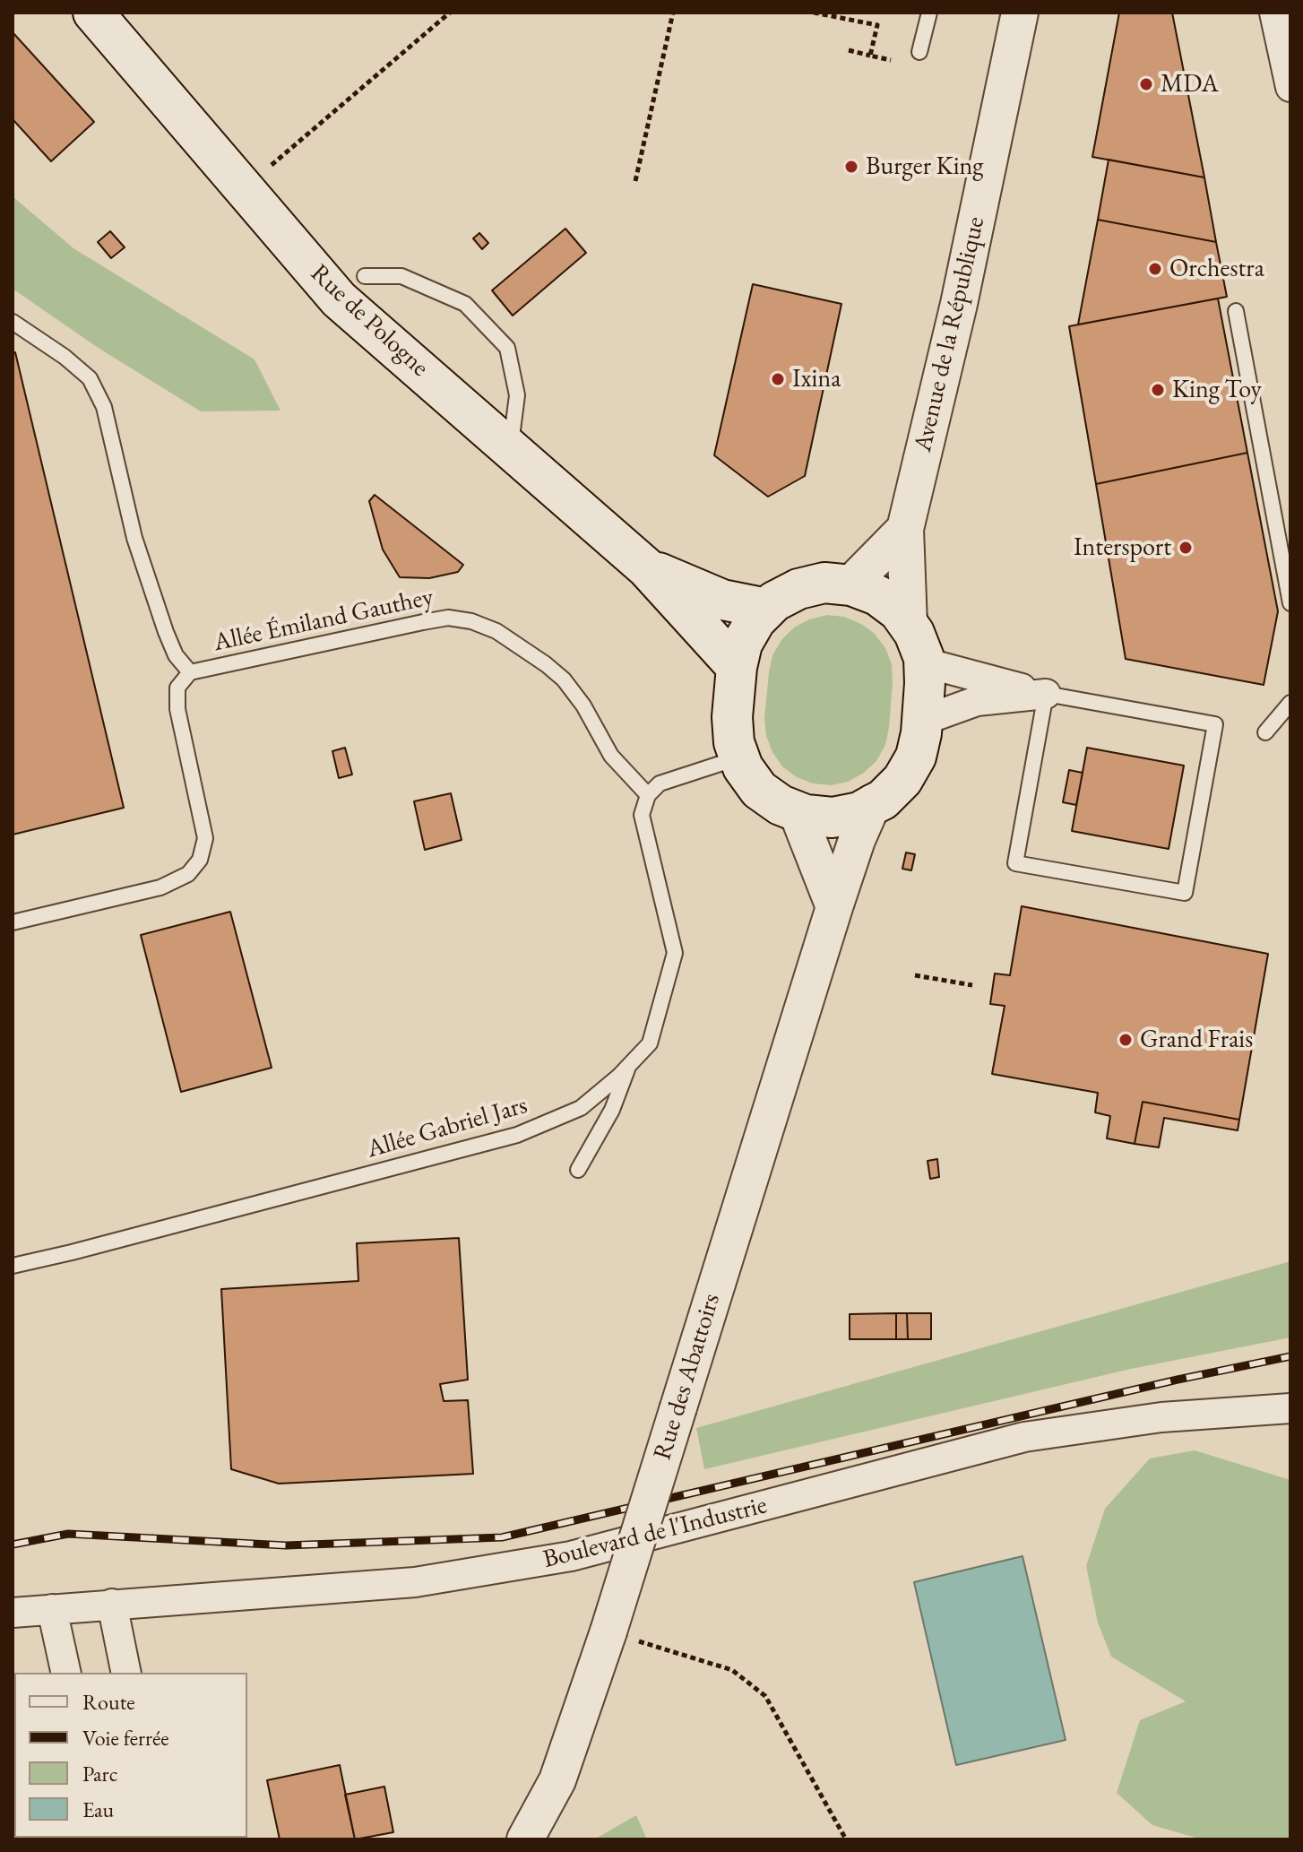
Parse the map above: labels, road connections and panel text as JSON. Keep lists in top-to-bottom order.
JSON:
{
  "streets": {
    "main road": ["Rue de Pologne"],
    "street": ["Avenue de la République", "Rue des Abattoirs", "Boulevard de l'Industrie"],
    "lane": ["Allée Émiland Gauthey", "Allée Gabriel Jars"]
  },
  "crossings": [
    ["Rue de Pologne", "Avenue de la République"],
    ["Rue de Pologne", "Rue des Abattoirs"],
    ["Avenue de la République", "Rue des Abattoirs"],
    ["Allée Émiland Gauthey", "Allée Gabriel Jars"]
  ],
  "places": [
    "MDA",
    "Burger King",
    "Orchestra",
    "Ixina",
    "King Toy",
    "Intersport",
    "Grand Frais"
  ],
  "legend": [
    "Route",
    "Voie ferrée",
    "Parc",
    "Eau"
  ]
}
